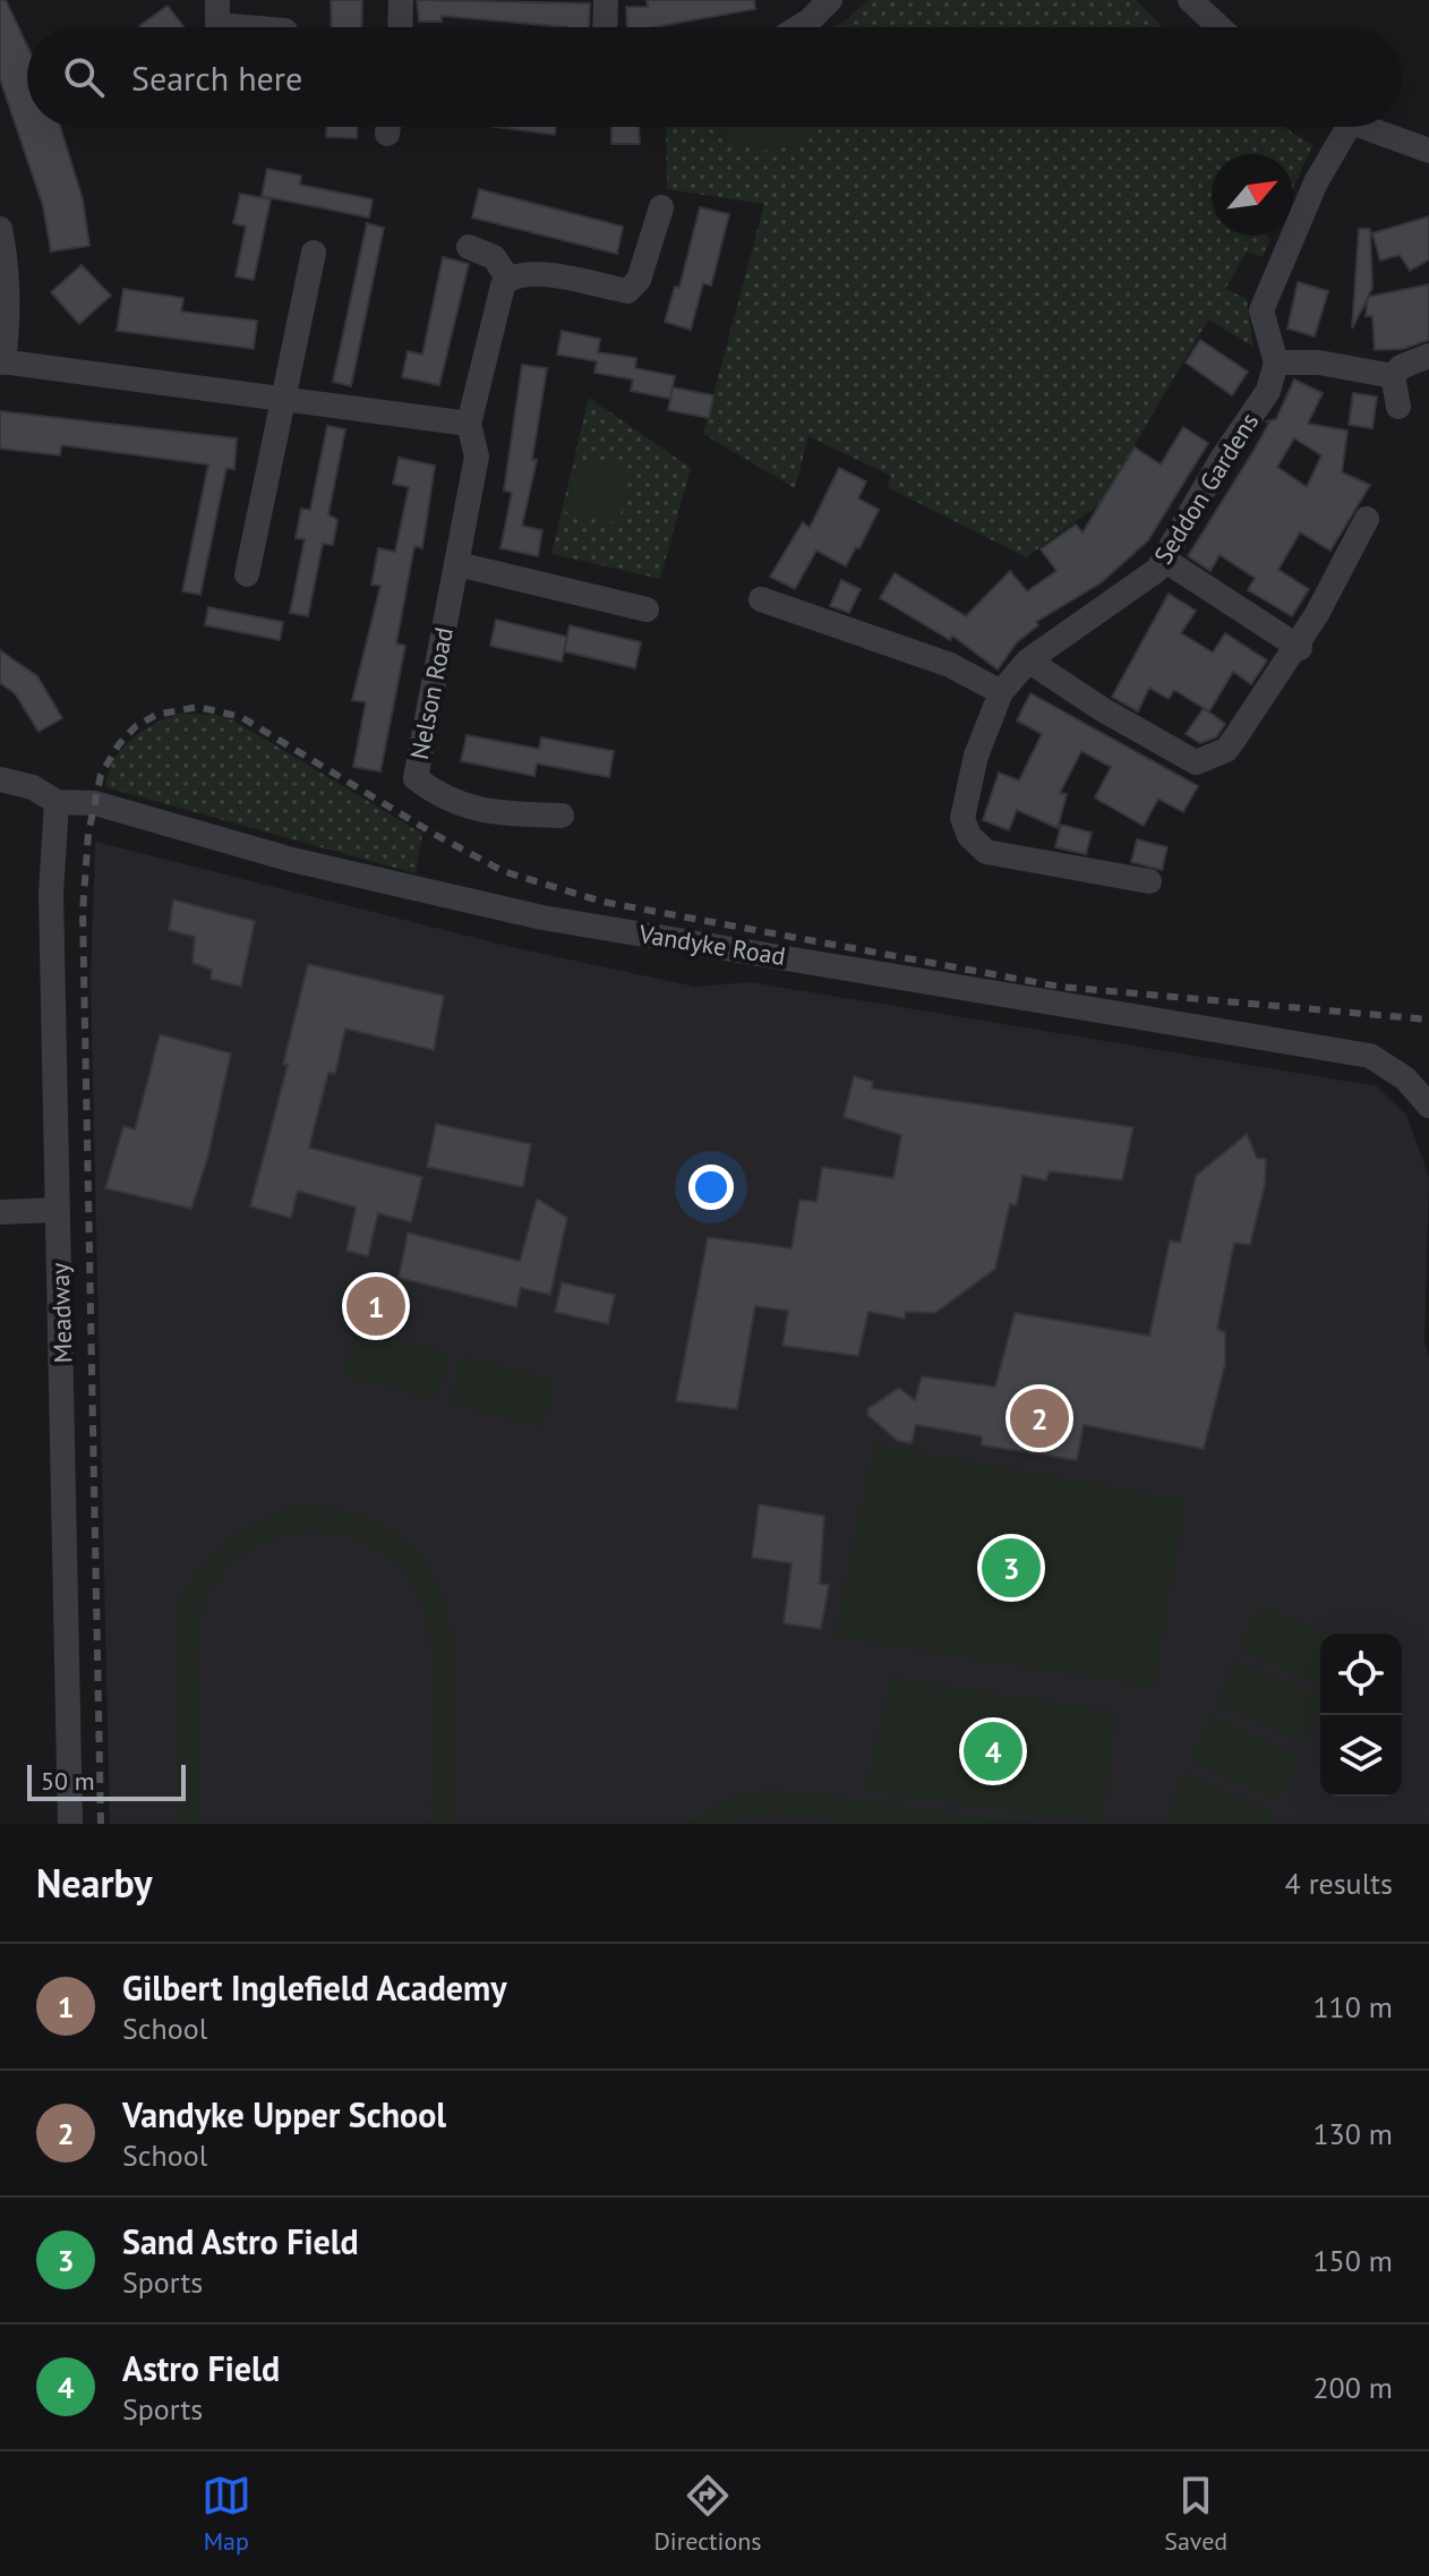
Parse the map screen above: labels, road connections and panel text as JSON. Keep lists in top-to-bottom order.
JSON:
{
  "streets": {
    "street": [
      "Seddon Gardens",
      "Nelson Road",
      "Vandyke Road",
      "Meadway"
    ]
  },
  "crossings": [
    ["Vandyke Road", "Meadway"]
  ],
  "scale_bar": "50 m",
  "north": "top right",
  "page": {
    "search": "Search here",
    "pins": [
      "1",
      "2",
      "3",
      "4"
    ],
    "scale": "50 m",
    "heading": ["Nearby", "4 results"],
    "list": [
      {
        "mark": "1",
        "name": "Gilbert Inglefield Academy",
        "note": "School",
        "value": "110 m"
      },
      {
        "mark": "2",
        "name": "Vandyke Upper School",
        "note": "School",
        "value": "130 m"
      },
      {
        "mark": "3",
        "name": "Sand Astro Field",
        "note": "Sports",
        "value": "150 m"
      },
      {
        "mark": "4",
        "name": "Astro Field",
        "note": "Sports",
        "value": "200 m"
      }
    ],
    "nav": ["Map", "Directions", "Saved"]
  }
}
